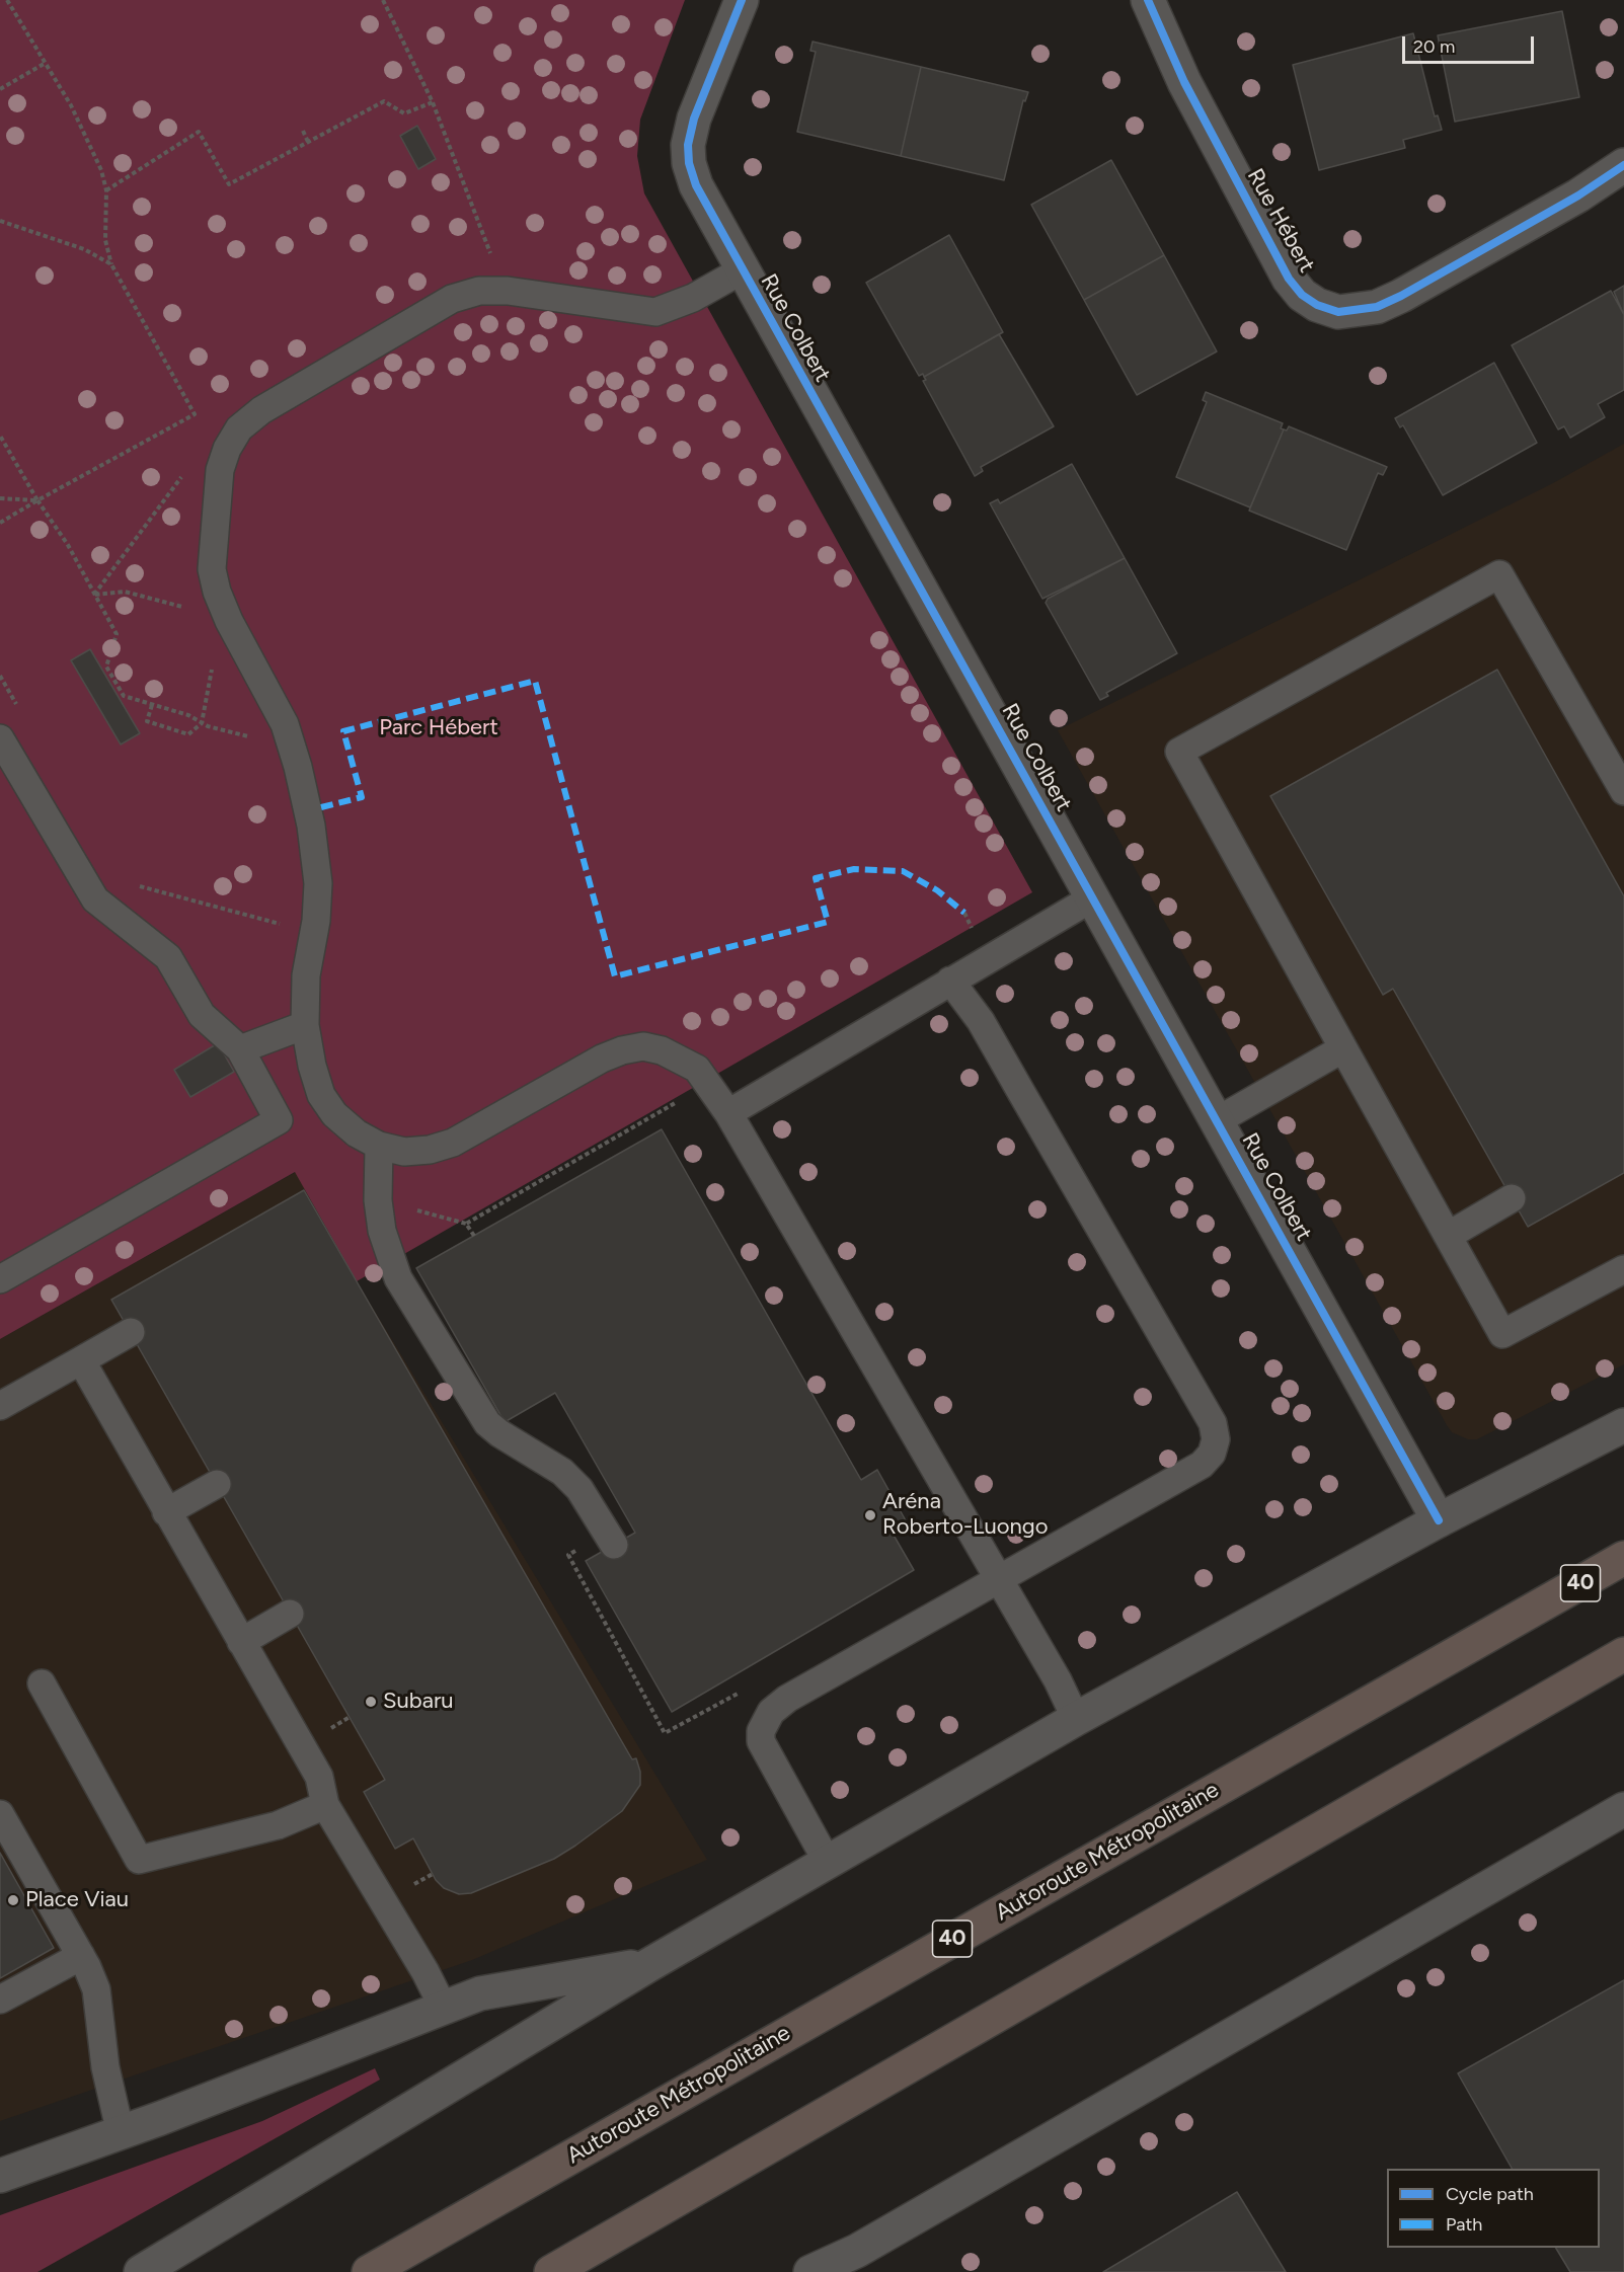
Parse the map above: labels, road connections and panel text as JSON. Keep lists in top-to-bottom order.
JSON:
{
  "streets": {
    "highway": ["40", "Autoroute Métropolitaine"],
    "main road": ["Rue Hébert", "Rue Colbert"]
  },
  "parks": ["Parc Hébert"],
  "places": ["Aréna Roberto-Luongo", "Subaru", "Place Viau"],
  "legend": ["Cycle path", "Path"],
  "scale_bar": "20 m"
}
